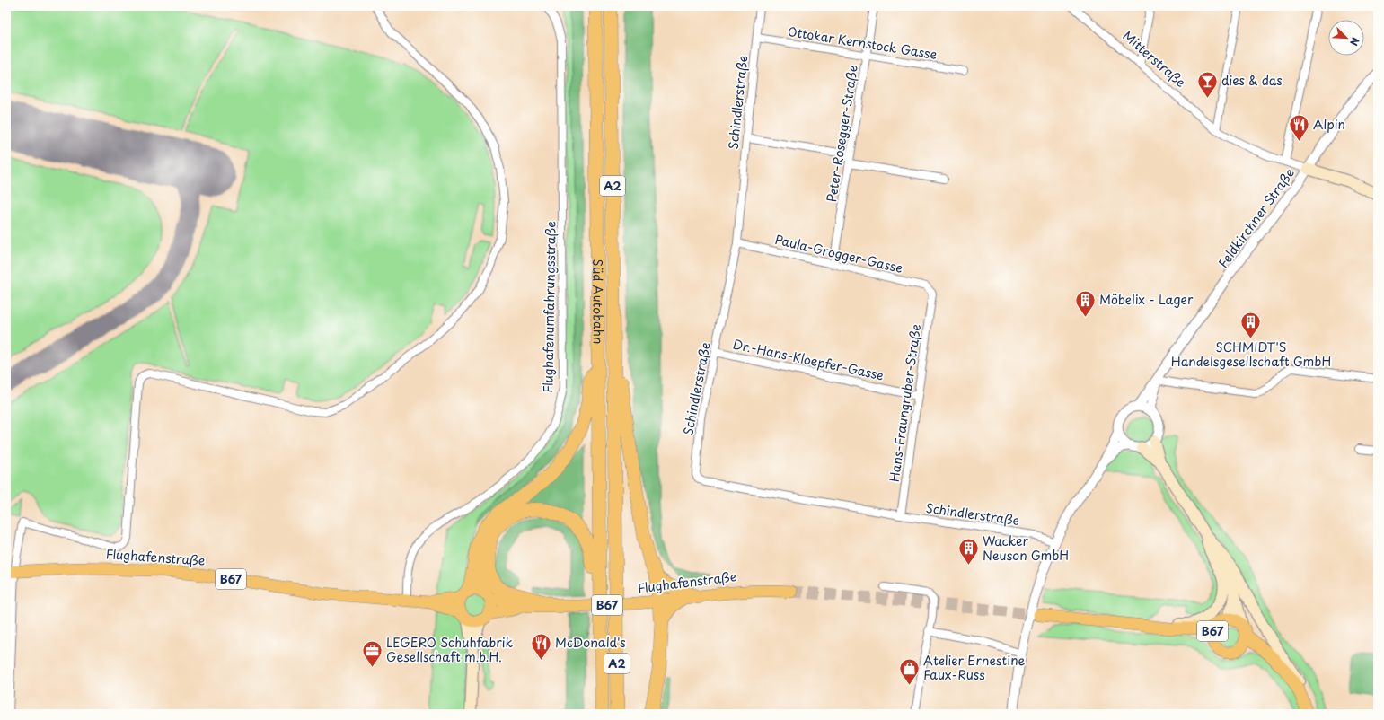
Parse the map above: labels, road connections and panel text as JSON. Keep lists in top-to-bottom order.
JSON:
{
  "streets": {
    "highway": ["A2", "Süd Autobahn"],
    "main road": ["Mitterstraße", "Flughafenstraße", "B67"],
    "street": [
      "Ottokar Kernstock Gasse",
      "Schindlerstraße",
      "Peter-Rosegger-Straße",
      "Feldkirchner Straße",
      "Paula-Grogger-Gasse",
      "Flughafenumfahrungsstraße",
      "Dr.-Hans-Kloepfer-Gasse",
      "Hans-Fraungruber-Straße"
    ]
  },
  "crossings": [
    ["Ottokar Kernstock Gasse", "Schindlerstraße"],
    ["Ottokar Kernstock Gasse", "Peter-Rosegger-Straße"],
    ["Mitterstraße", "Feldkirchner Straße"],
    ["Schindlerstraße", "Paula-Grogger-Gasse"],
    ["Schindlerstraße", "Dr.-Hans-Kloepfer-Gasse"],
    ["Schindlerstraße", "Hans-Fraungruber-Straße"],
    ["Peter-Rosegger-Straße", "Paula-Grogger-Gasse"],
    ["Paula-Grogger-Gasse", "Hans-Fraungruber-Straße"],
    ["Flughafenumfahrungsstraße", "Flughafenstraße"],
    ["Dr.-Hans-Kloepfer-Gasse", "Hans-Fraungruber-Straße"]
  ],
  "places": {
    "bar": ["dies & das"],
    "restaurant": ["Alpin", "McDonald's"],
    "building": ["Möbelix - Lager", "SCHMIDT'S Handelsgesellschaft GmbH", "Wacker Neuson GmbH"],
    "office": ["LEGERO Schuhfabrik Gesellschaft m.b.H."],
    "shop": ["Atelier Ernestine Faux-Russ"]
  },
  "north": "bottom right"
}
